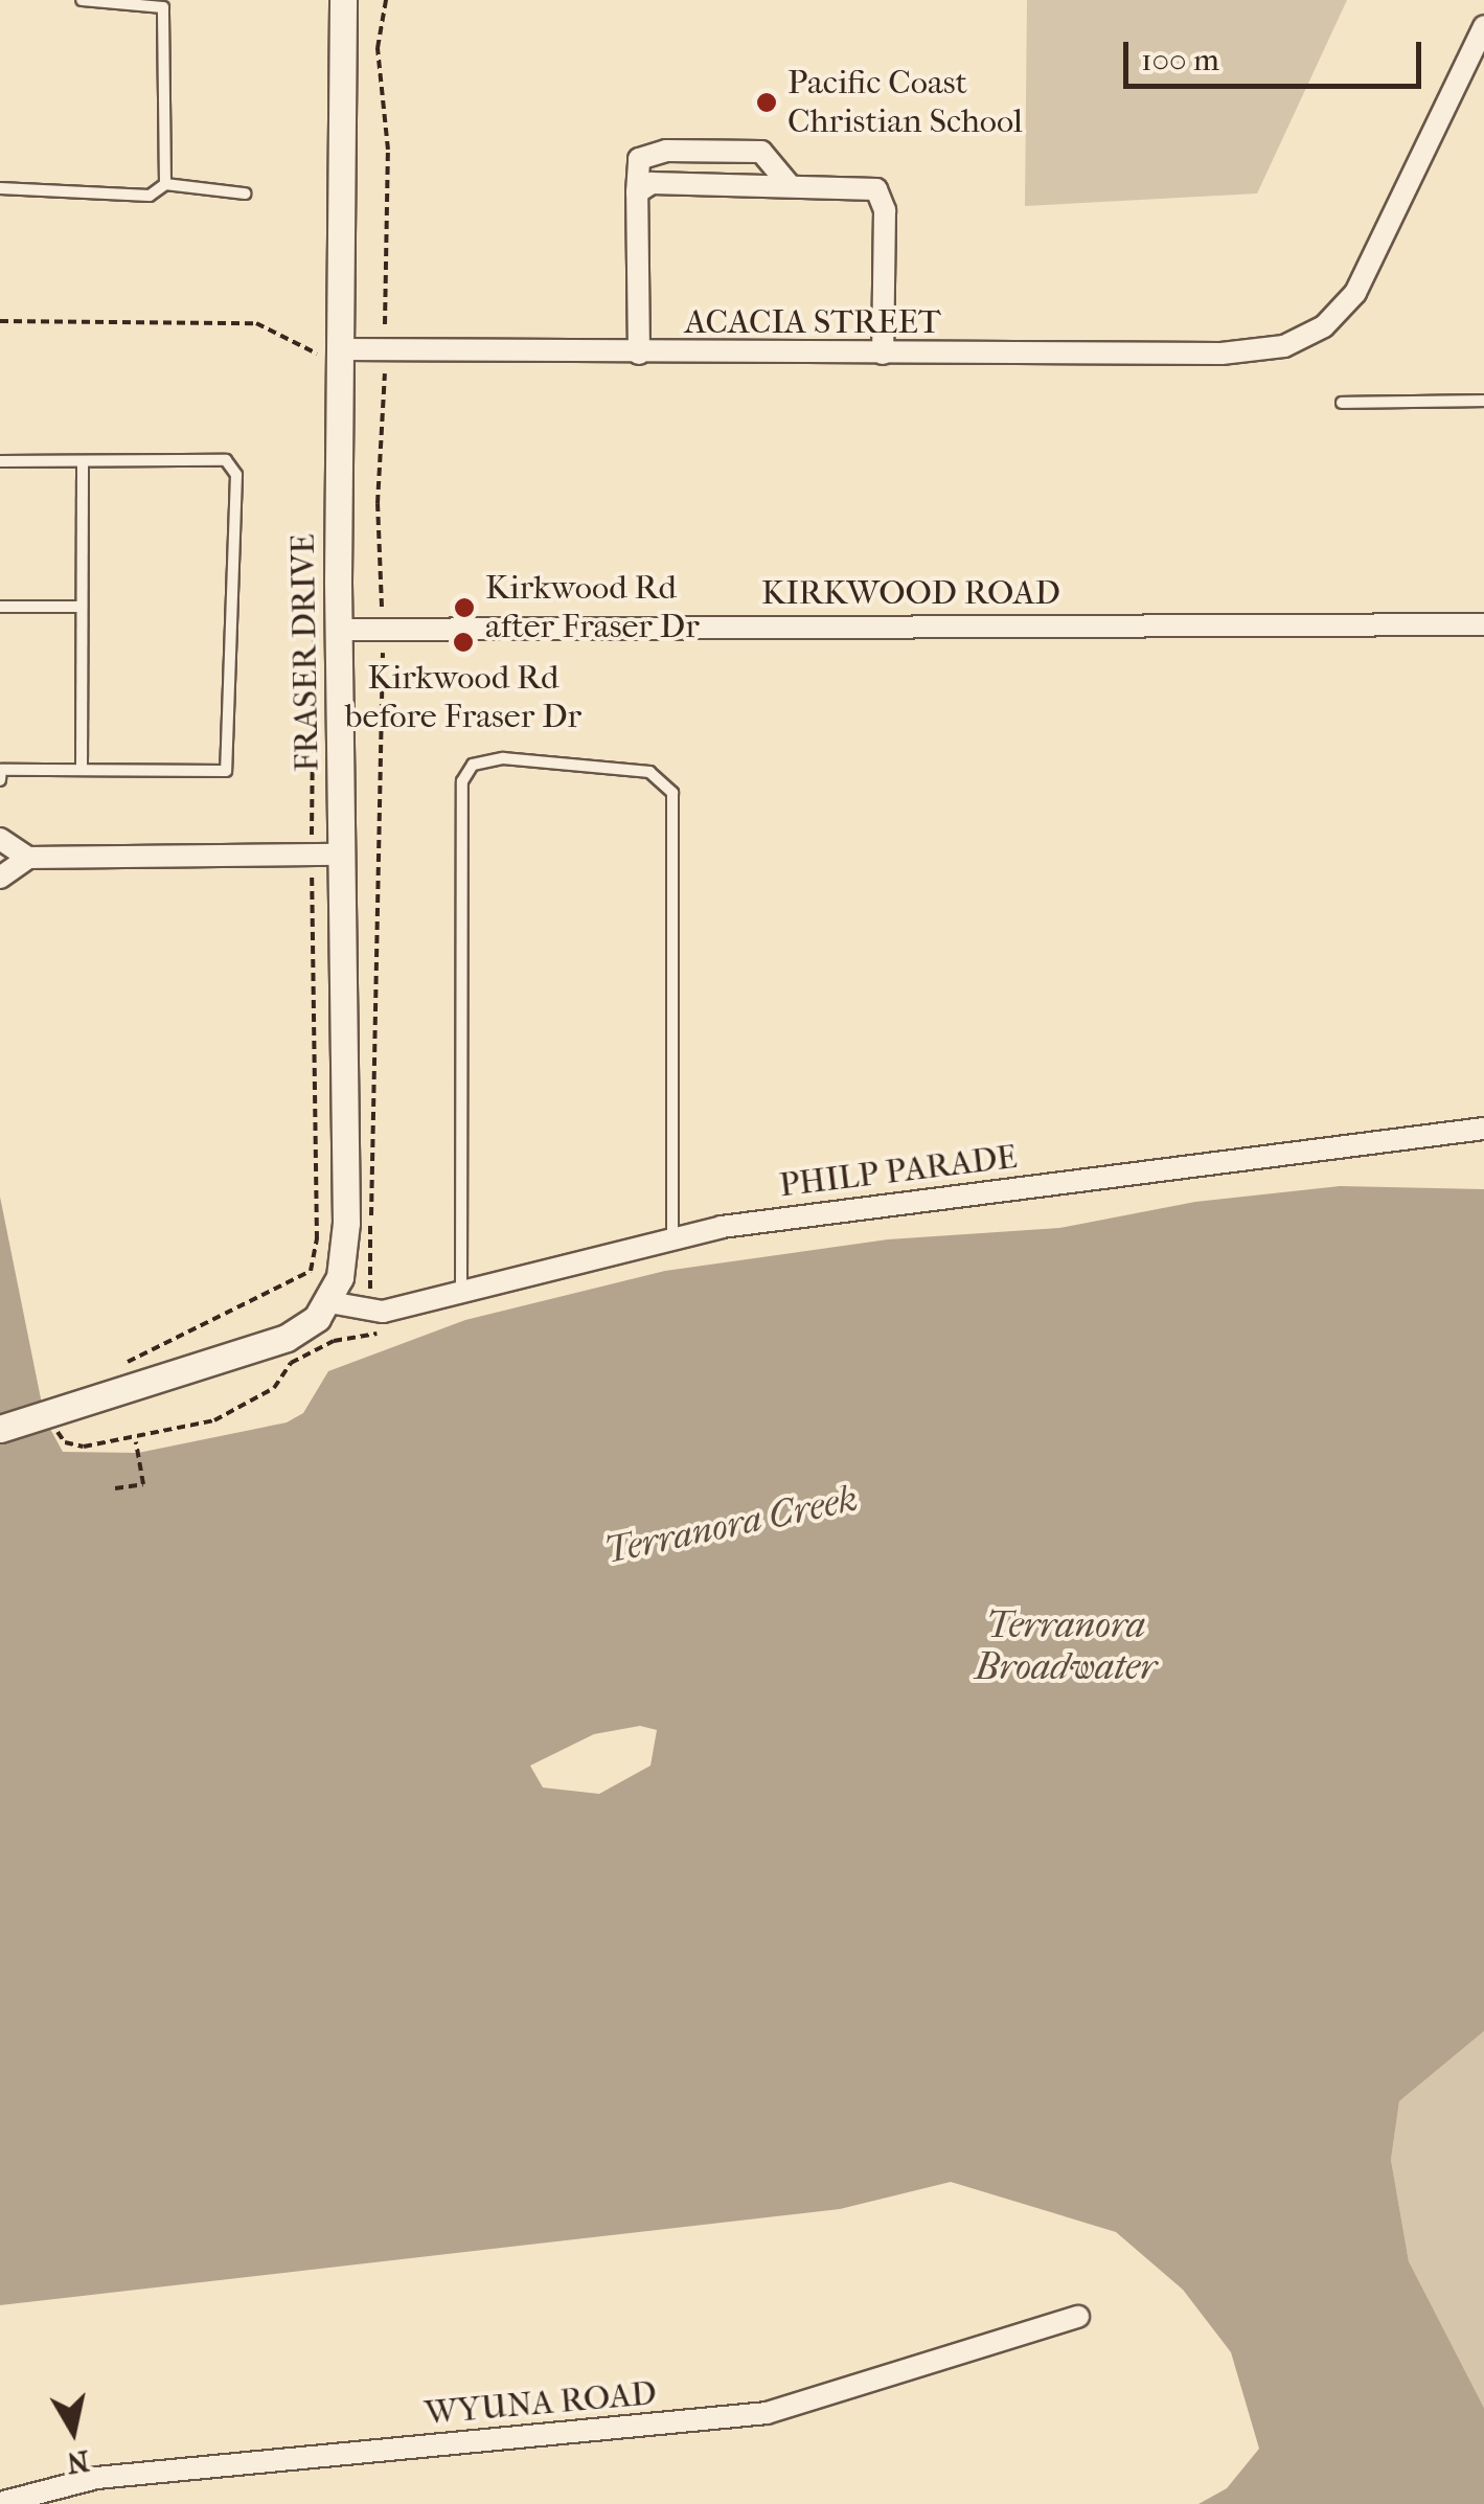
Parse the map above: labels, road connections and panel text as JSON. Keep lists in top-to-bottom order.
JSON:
{
  "streets": {
    "street": [
      "ACACIA STREET",
      "KIRKWOOD ROAD",
      "FRASER DRIVE",
      "PHILP PARADE",
      "WYUNA ROAD"
    ]
  },
  "crossings": [
    ["ACACIA STREET", "FRASER DRIVE"],
    ["KIRKWOOD ROAD", "FRASER DRIVE"],
    ["FRASER DRIVE", "PHILP PARADE"]
  ],
  "water": ["Terranora Creek", "Terranora Broadwater"],
  "places": ["Pacific Coast Christian School", "Kirkwood Rd after Fraser Dr", "Kirkwood Rd before Fraser Dr"],
  "scale_bar": "100 m",
  "north": "bottom"
}
